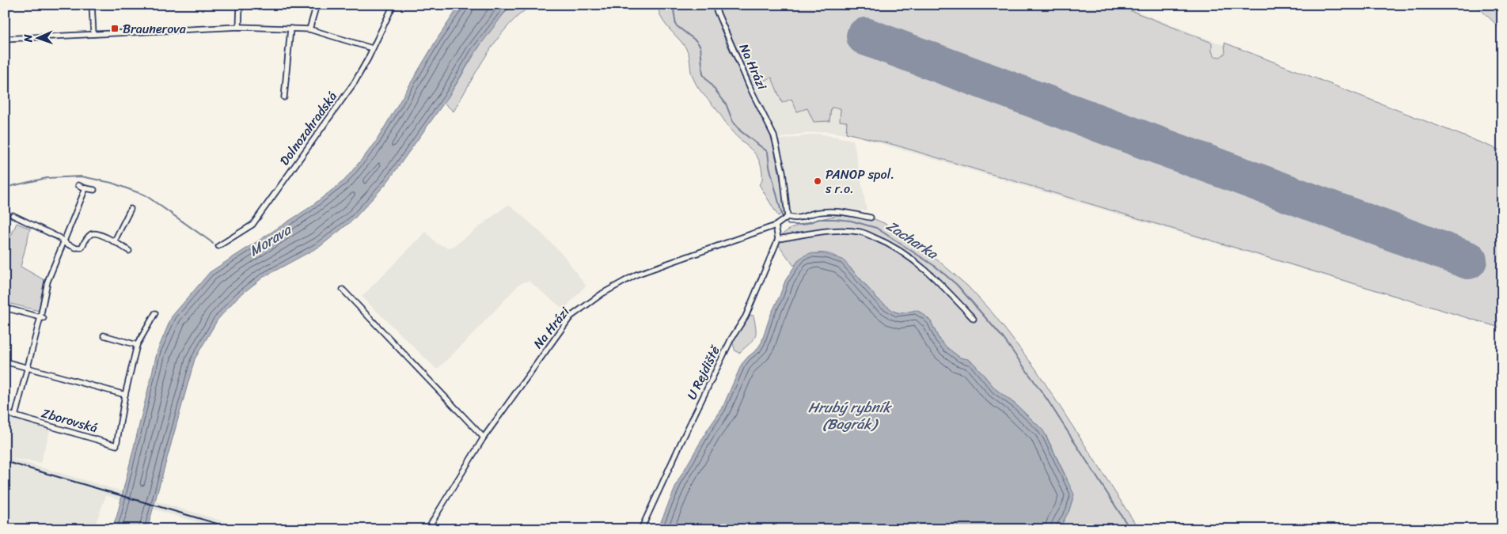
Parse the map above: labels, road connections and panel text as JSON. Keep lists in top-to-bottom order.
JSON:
{
  "streets": {
    "street": [
      "Na Hrázi",
      "Dolnozahradská",
      "U Rejdiště",
      "Zborovská"
    ]
  },
  "water": ["Zacharka", "Morava", "Hrubý rybník (Bagrák)"],
  "places": {
    "transit": ["Braunerova"],
    "other": ["PANOP spol. s r.o."]
  },
  "north": "left"
}
